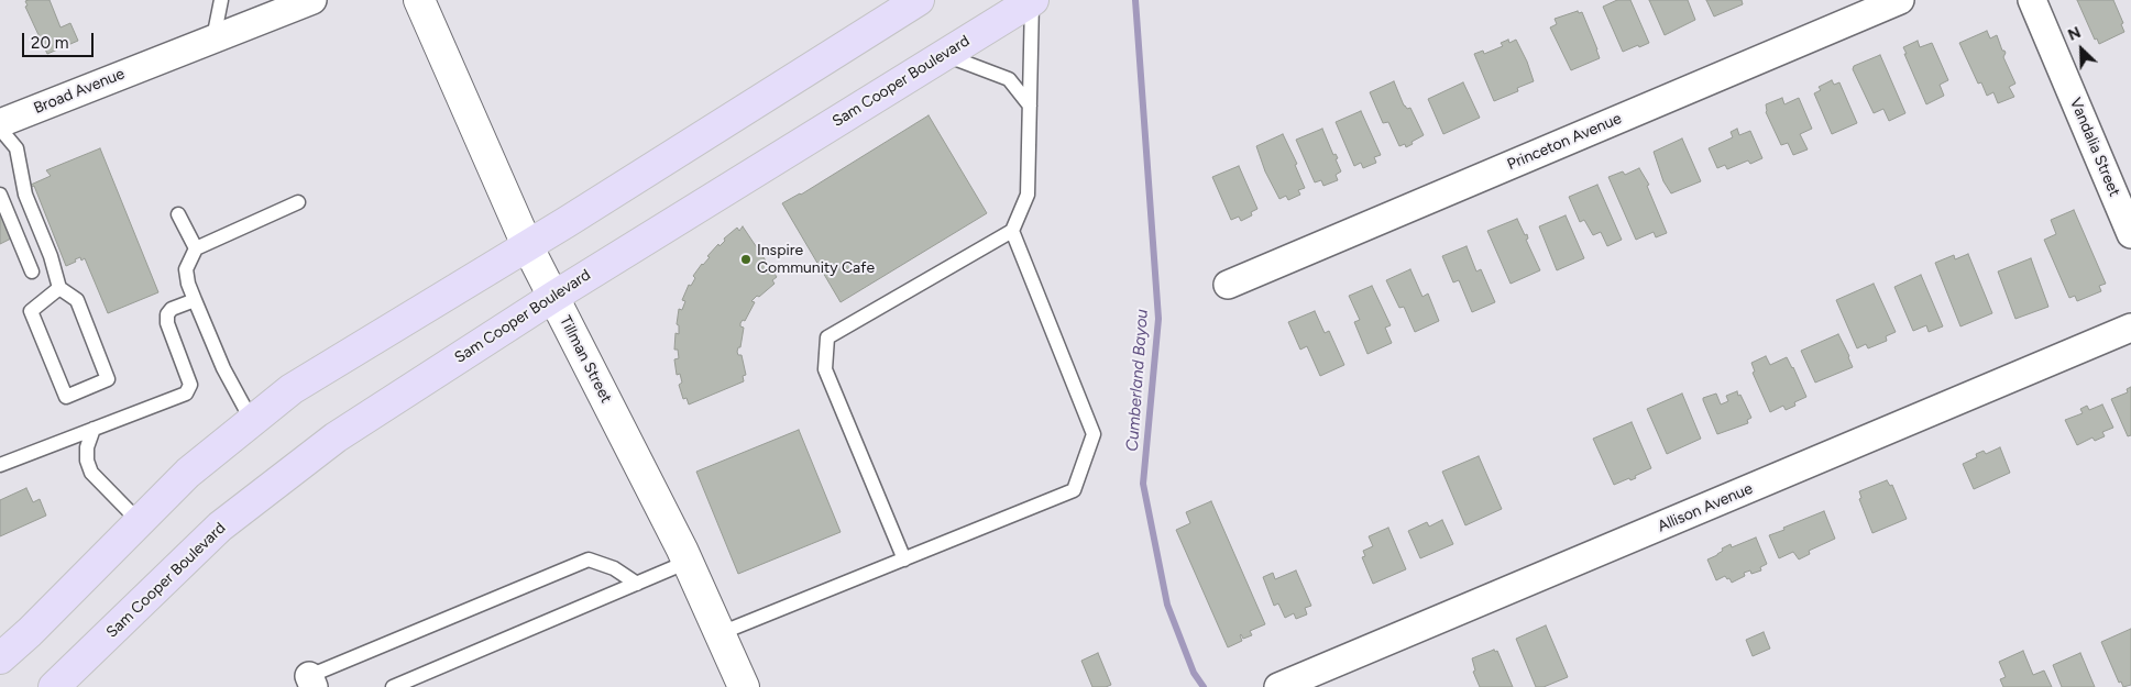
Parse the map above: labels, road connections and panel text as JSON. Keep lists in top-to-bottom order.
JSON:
{
  "streets": {
    "main road": ["Sam Cooper Boulevard", "Tillman Street"],
    "street": [
      "Broad Avenue",
      "Princeton Avenue",
      "Vandalia Street",
      "Allison Avenue"
    ]
  },
  "crossings": [
    ["Sam Cooper Boulevard", "Tillman Street"]
  ],
  "water": ["Cumberland Bayou"],
  "places": ["Inspire Community Cafe"],
  "scale_bar": "20 m",
  "north": "top left"
}
